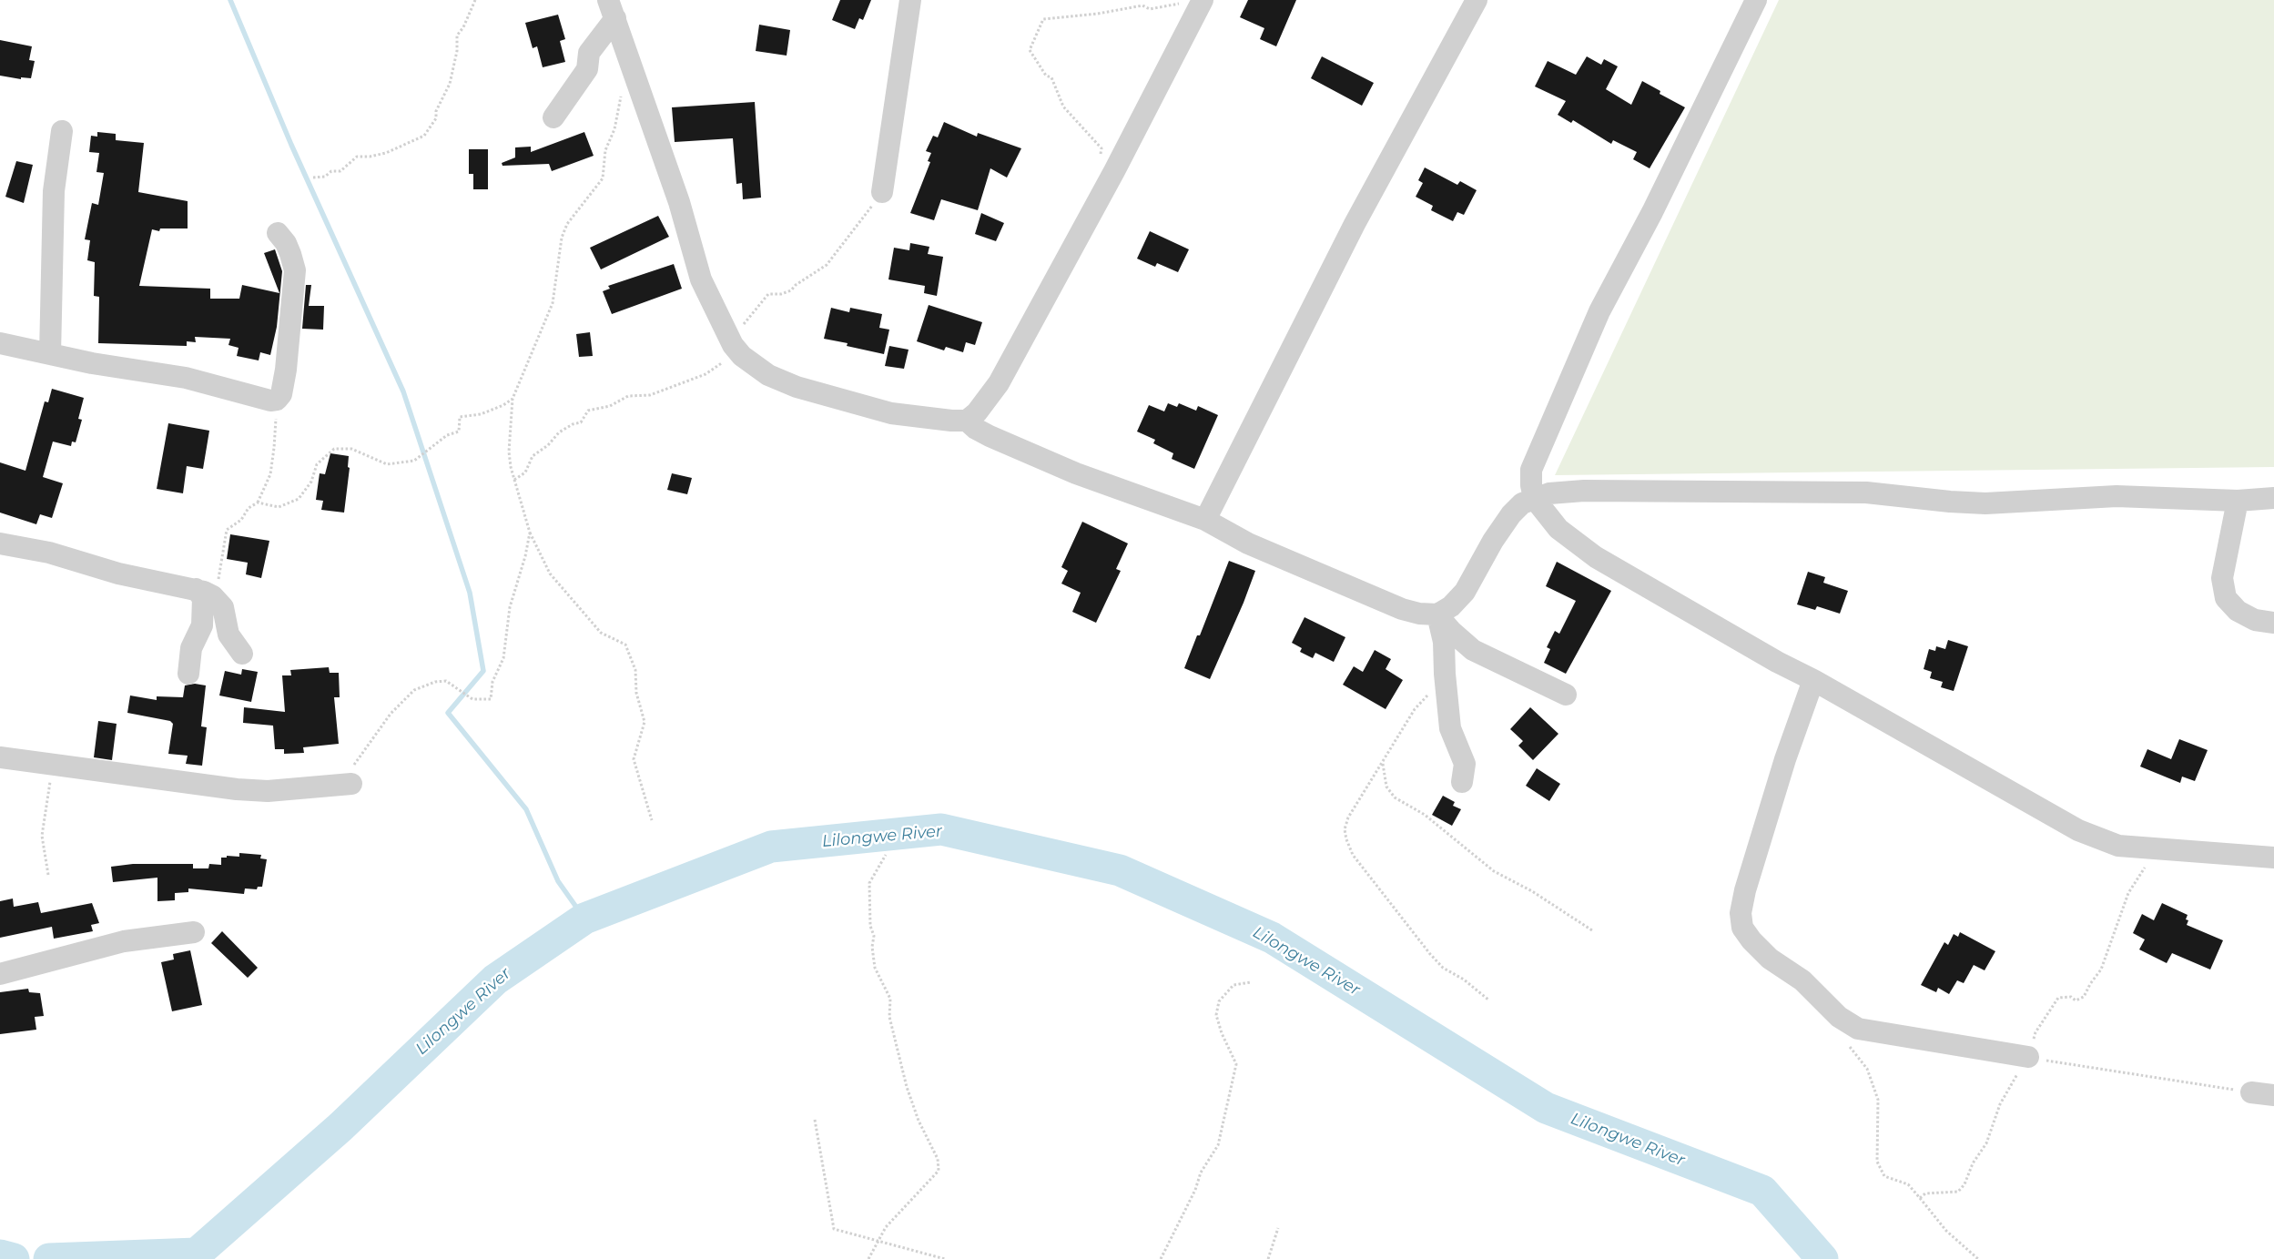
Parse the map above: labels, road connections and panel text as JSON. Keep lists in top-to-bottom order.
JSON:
{
  "water": ["Lilongwe River"]
}
